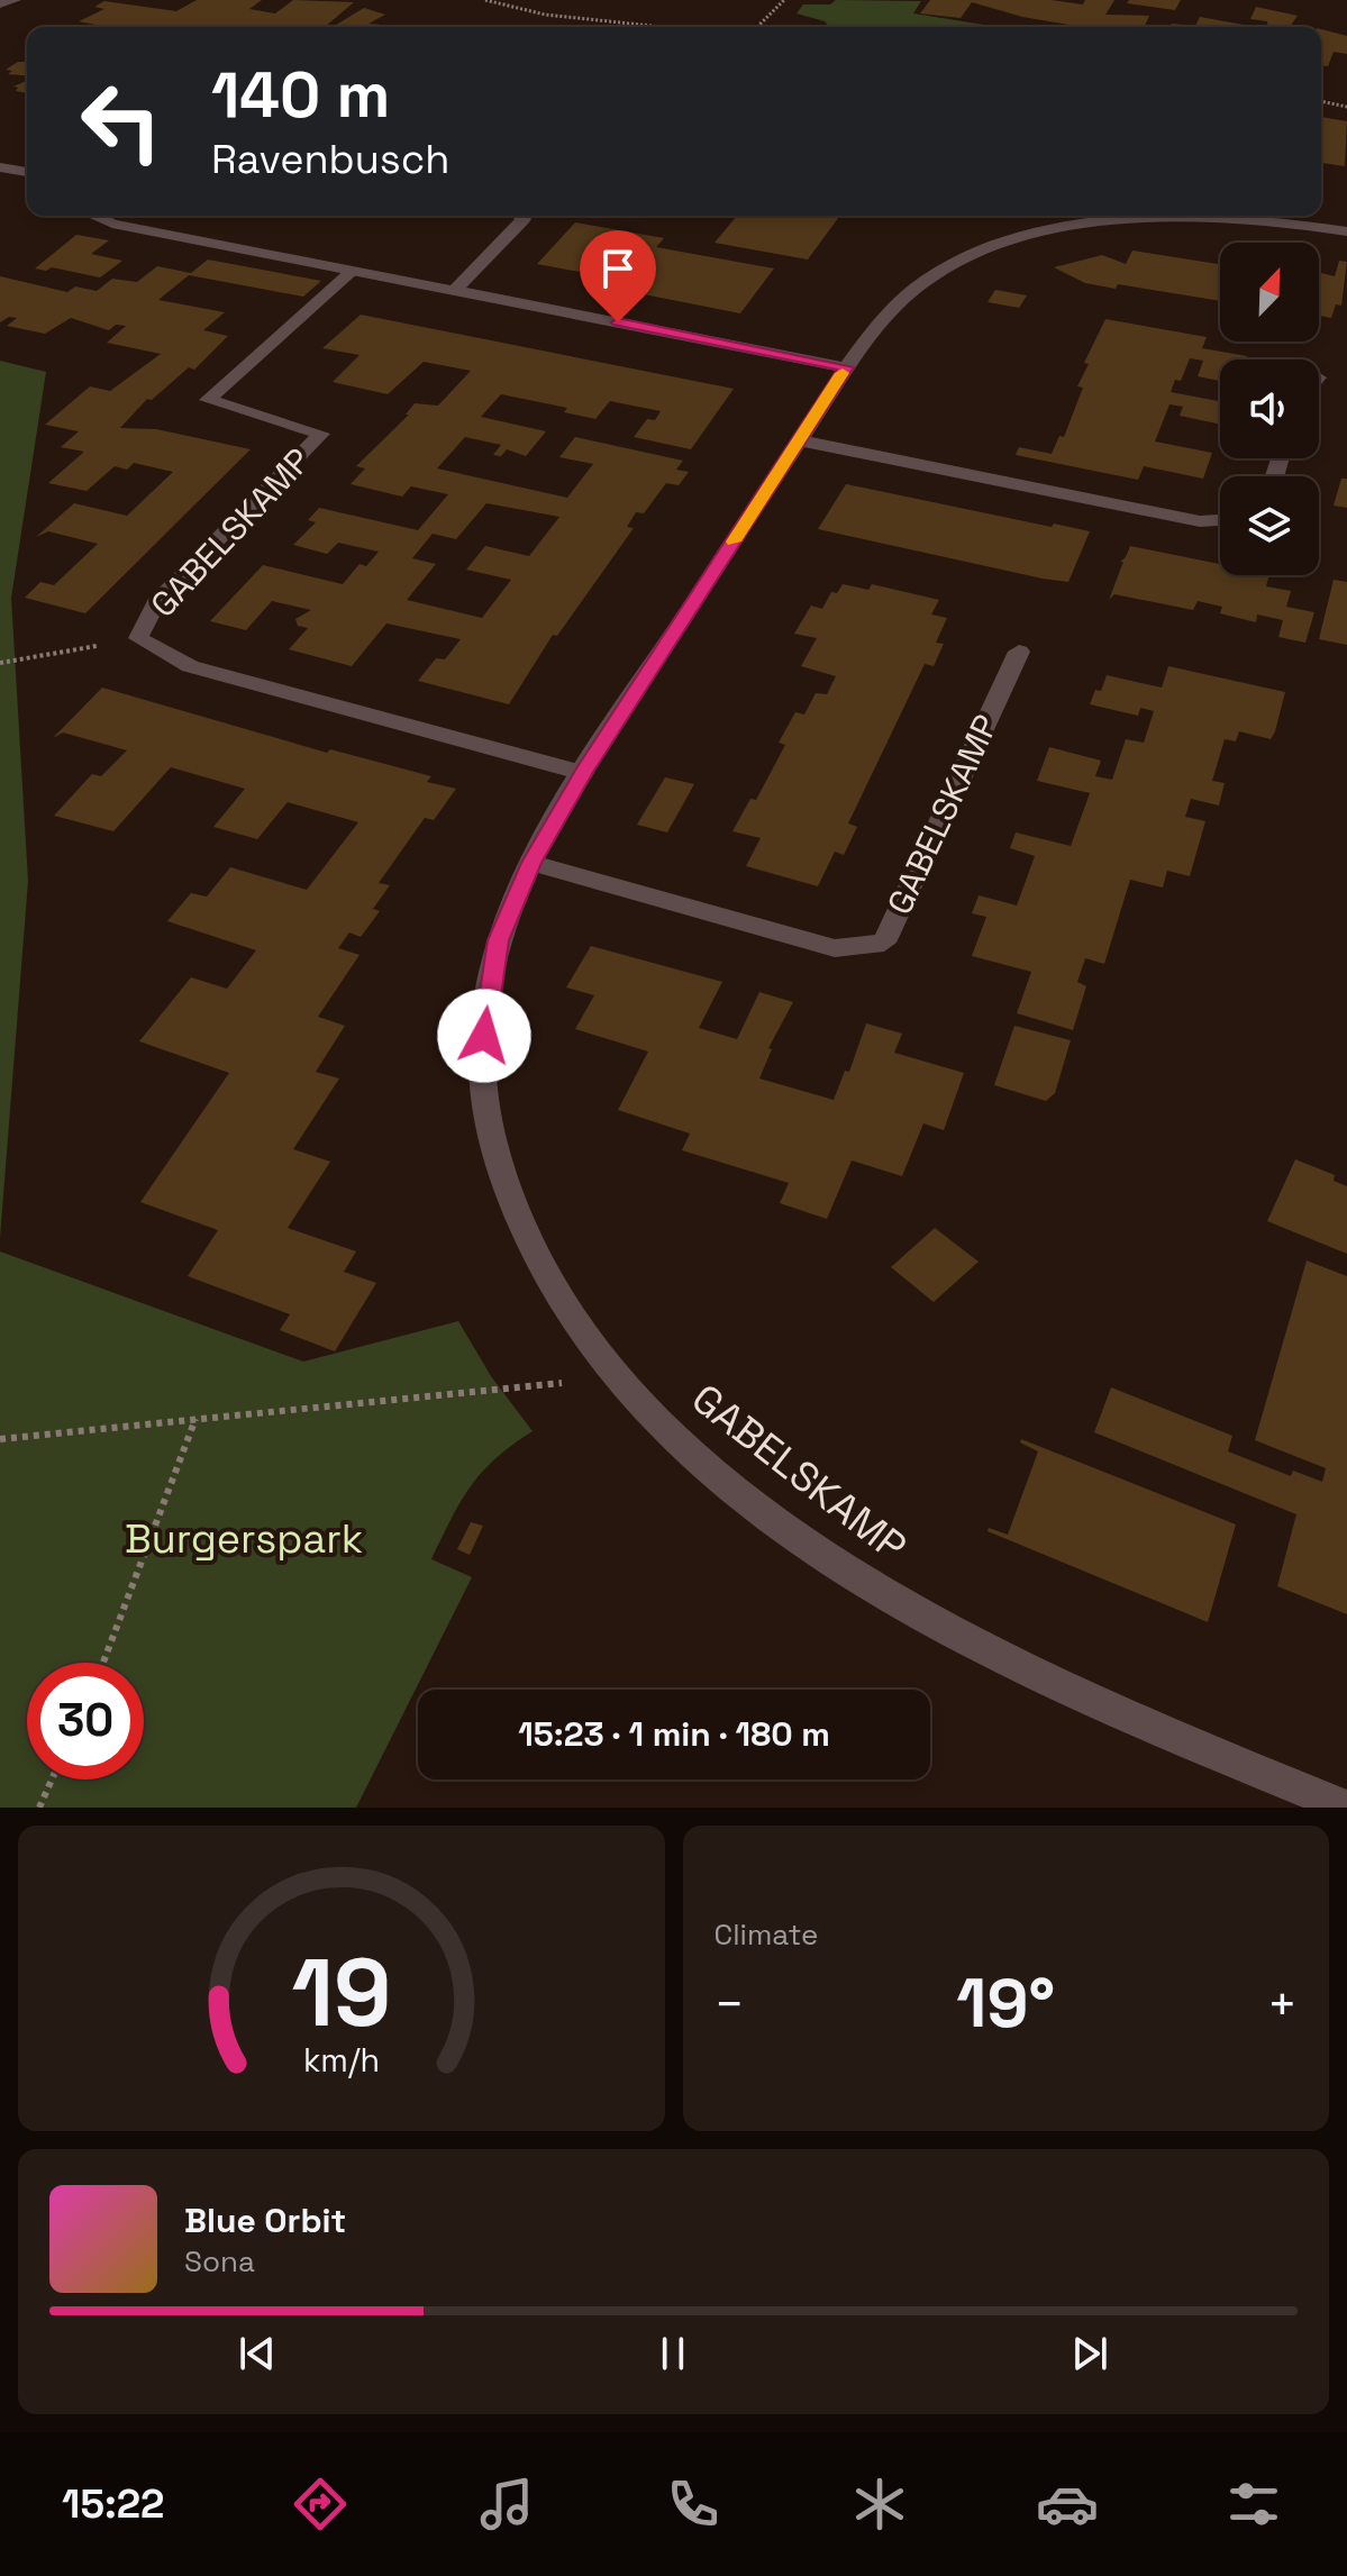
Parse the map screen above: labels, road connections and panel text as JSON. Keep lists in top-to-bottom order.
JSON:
{
  "streets": {
    "street": ["GABELSKAMP"]
  },
  "parks": ["Burgerspark"],
  "north": "top right",
  "page": {
    "turn": ["140 m", "Ravenbusch"],
    "limit": "30",
    "trip": "15:23 · 1 min · 180 m",
    "tile": "Climate",
    "heat": ["−", "19°", "+"],
    "song": ["Blue Orbit", "Sona"],
    "tabs": "15:22",
    "gauge": ["19", "km/h"]
  }
}
